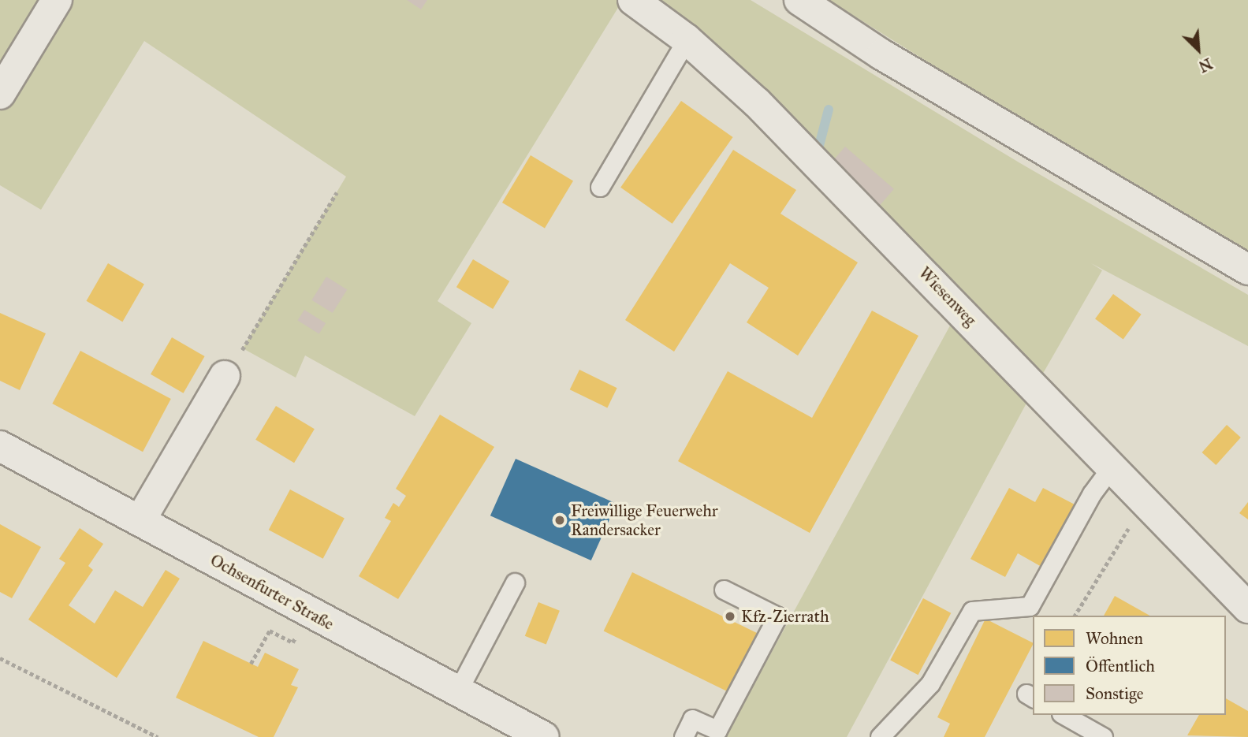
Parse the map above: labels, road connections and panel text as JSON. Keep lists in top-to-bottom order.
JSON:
{
  "streets": {
    "street": ["Wiesenweg", "Ochsenfurter Straße"]
  },
  "places": ["Freiwillige Feuerwehr Randersacker", "Kfz-Zierrath"],
  "legend": ["Wohnen", "Öffentlich", "Sonstige"],
  "north": "bottom right"
}
